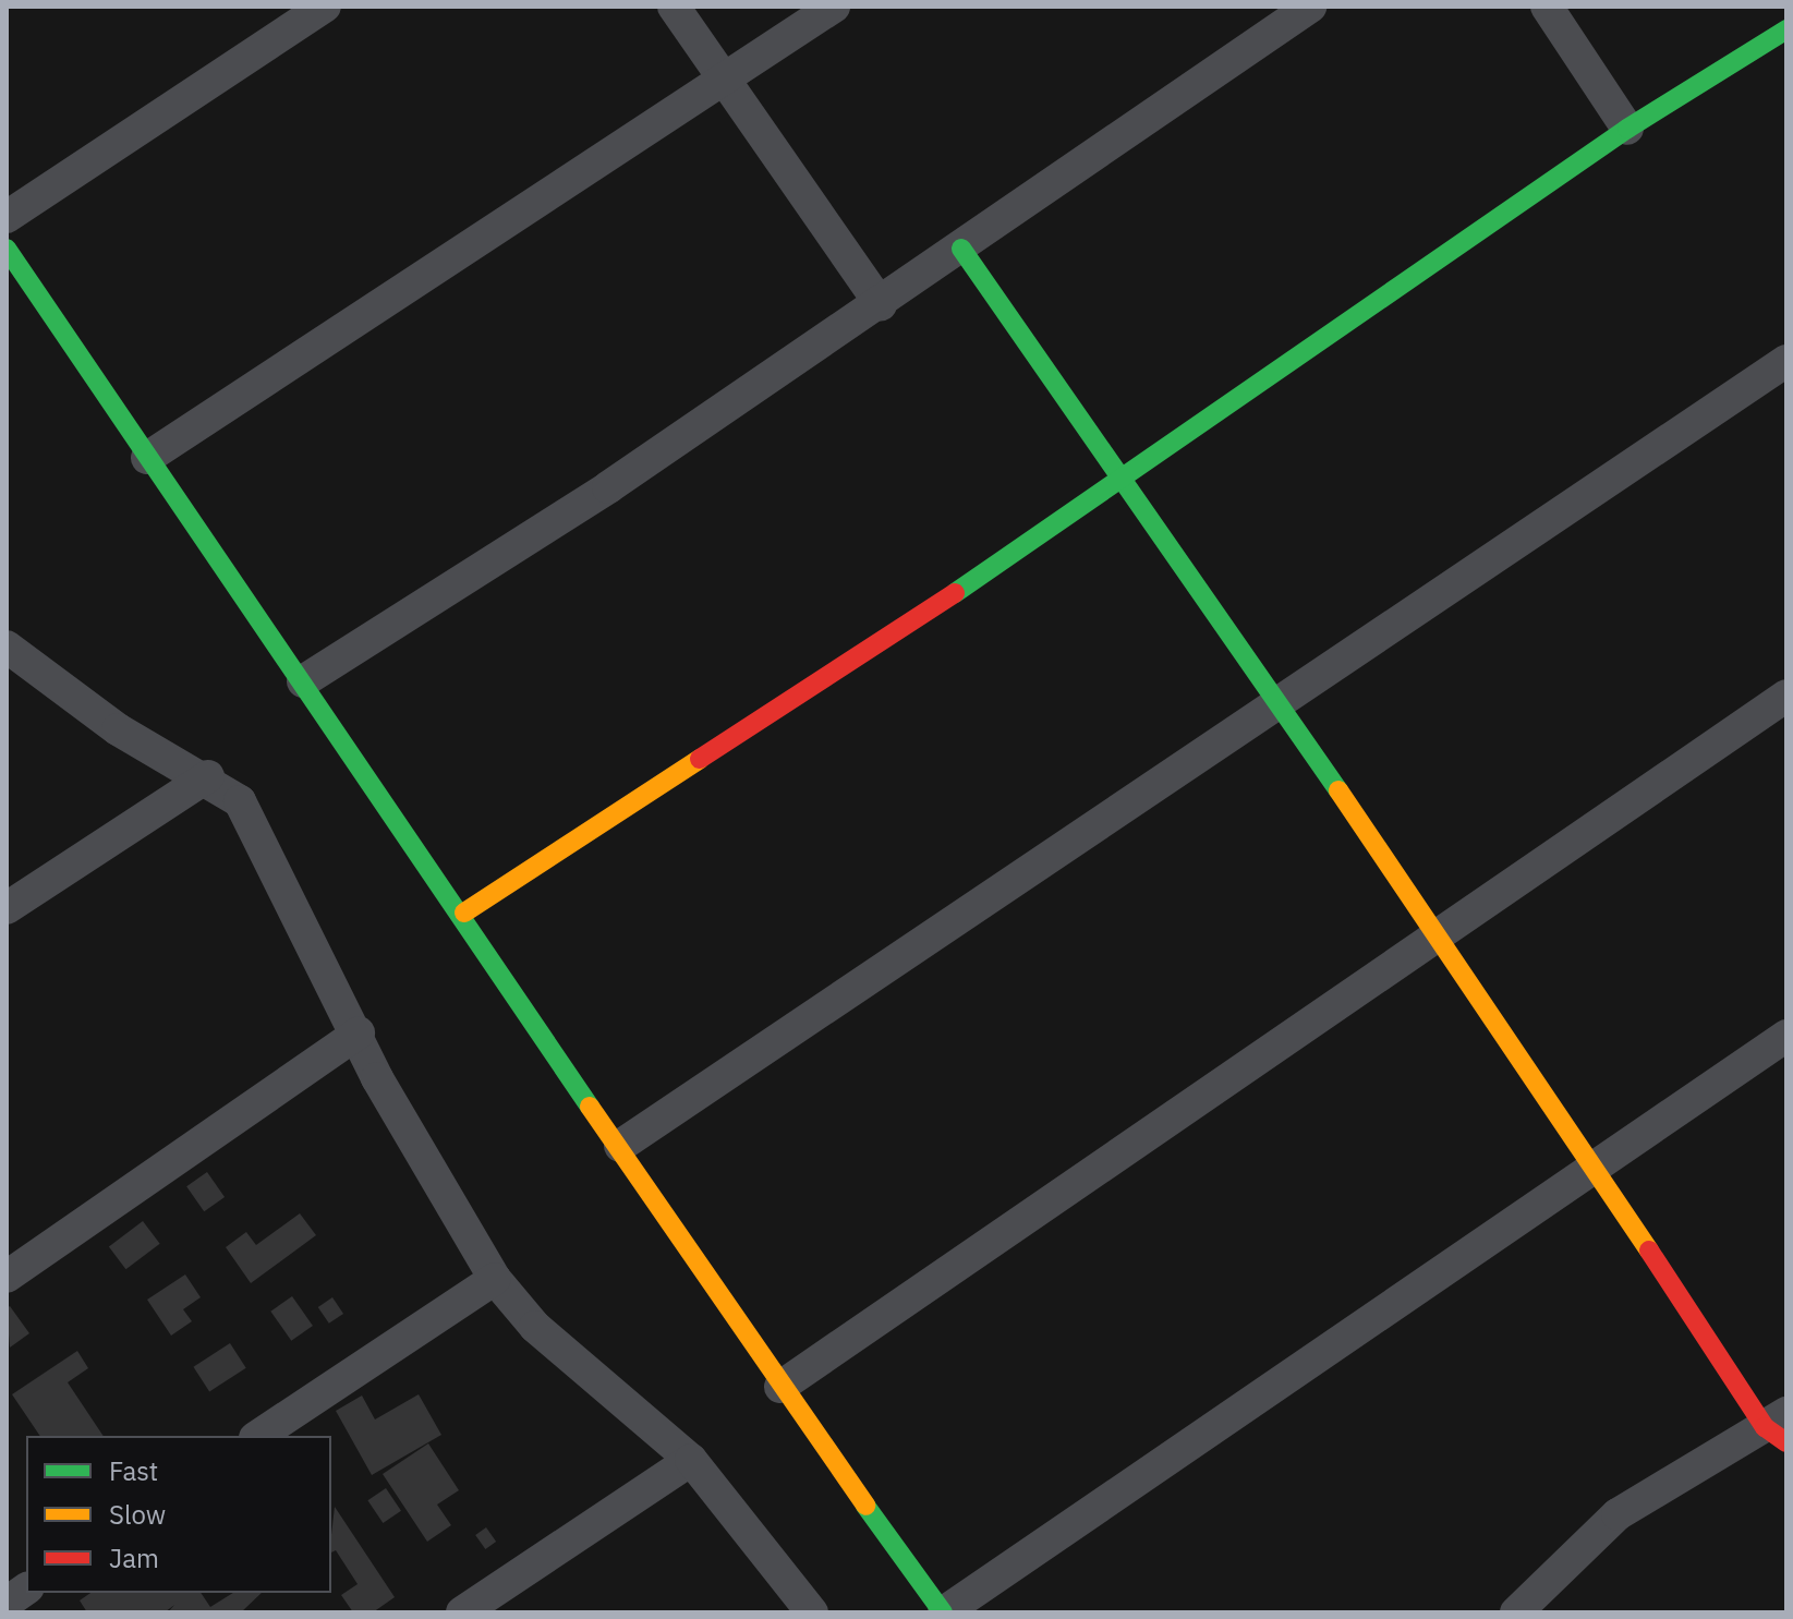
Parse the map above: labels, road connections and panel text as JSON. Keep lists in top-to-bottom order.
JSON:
{
  "legend": ["Fast", "Slow", "Jam"]
}
